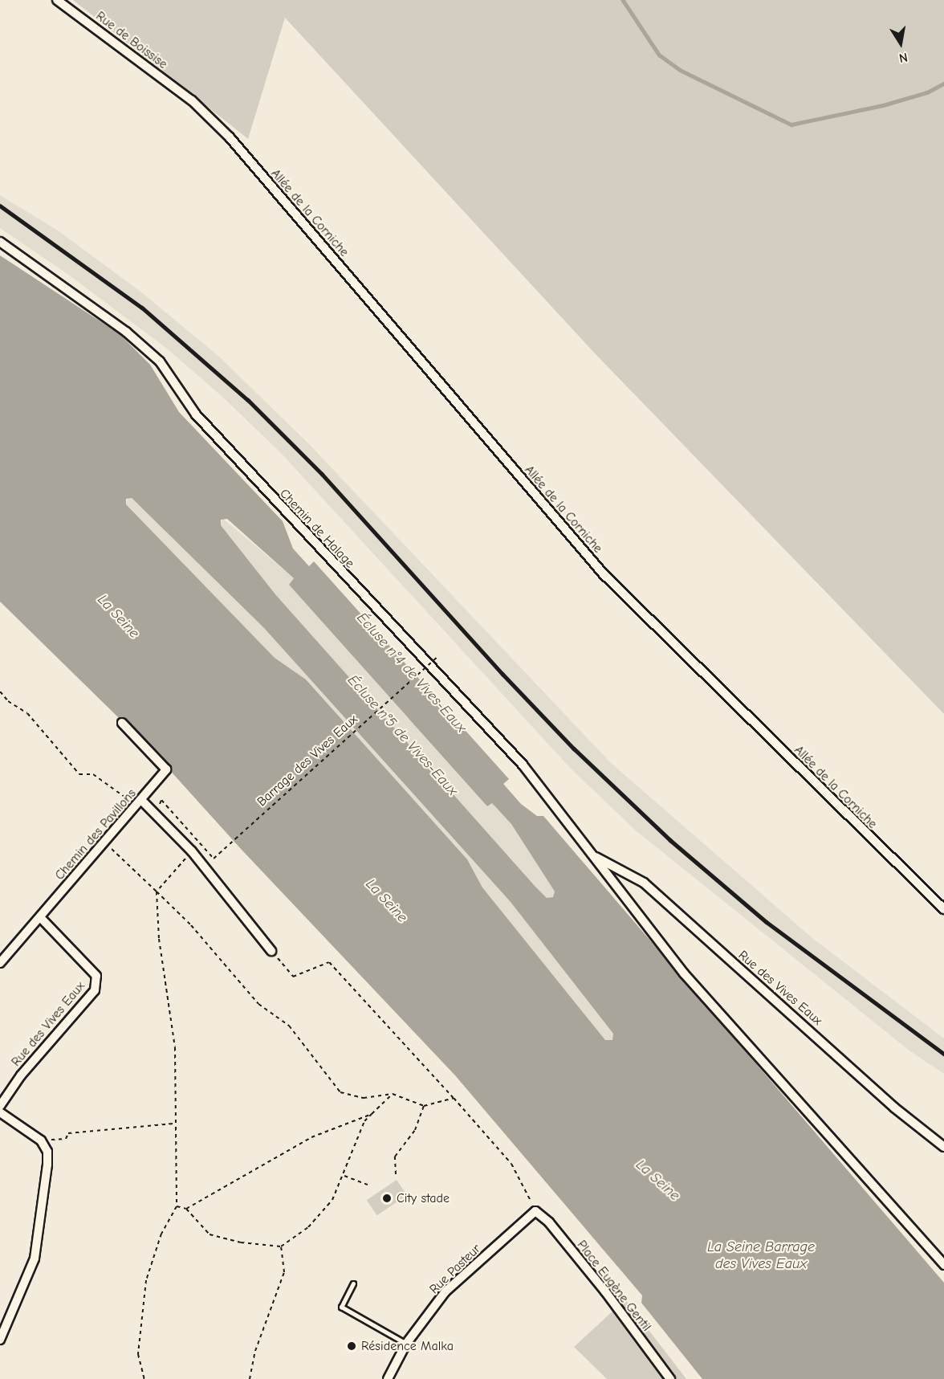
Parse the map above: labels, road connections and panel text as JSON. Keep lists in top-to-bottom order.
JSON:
{
  "streets": {
    "street": [
      "Rue de Boissise",
      "Allée de la Corniche",
      "Chemin de Halage",
      "Chemin des Pavillons",
      "Rue des Vives Eaux",
      "Rue Pasteur",
      "Place Eugène Gentil"
    ],
    "path": ["Barrage des Vives Eaux"]
  },
  "crossings": [
    ["Rue de Boissise", "Allée de la Corniche"],
    ["Chemin de Halage", "Rue des Vives Eaux"],
    ["Chemin des Pavillons", "Rue des Vives Eaux"],
    ["Rue Pasteur", "Place Eugène Gentil"]
  ],
  "water": [
    "La Seine",
    "Écluse n°4 de Vives-Eaux",
    "Écluse n°5 de Vives-Eaux",
    "La Seine Barrage des Vives Eaux"
  ],
  "places": ["City stade", "Résidence Malka"],
  "north": "bottom"
}
